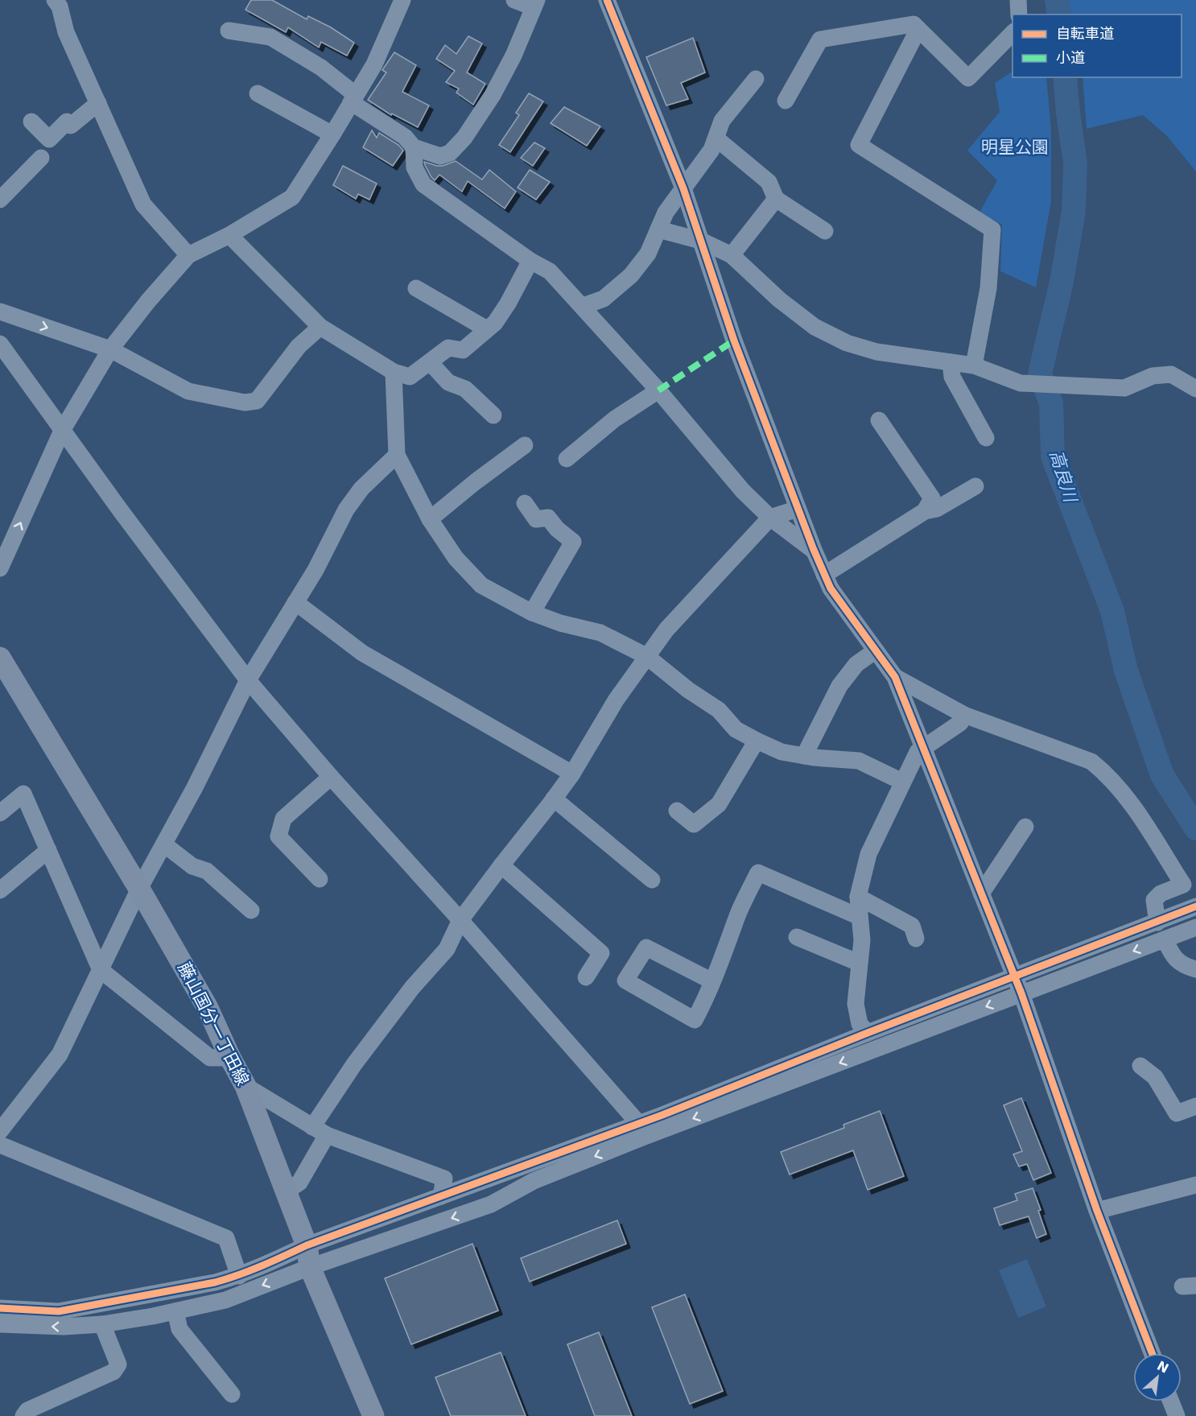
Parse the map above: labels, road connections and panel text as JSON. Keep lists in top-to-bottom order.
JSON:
{
  "streets": {
    "main road": ["藤山国分一丁田線"]
  },
  "water": ["高良川"],
  "parks": ["明星公園"],
  "legend": ["自転車道", "小道"],
  "north": "top right"
}
